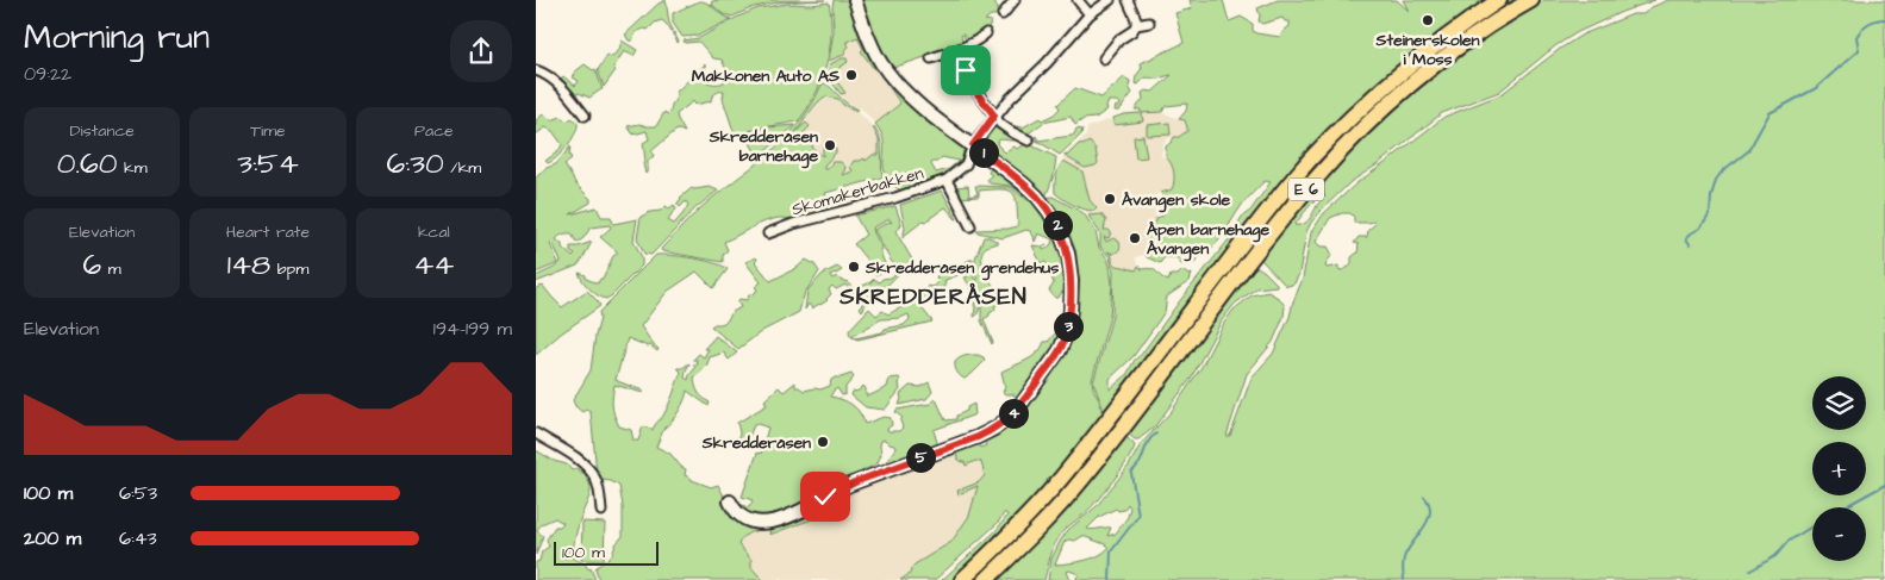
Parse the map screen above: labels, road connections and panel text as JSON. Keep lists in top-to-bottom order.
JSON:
{
  "streets": {
    "highway": ["E 6"],
    "street": ["Skomakerbakken"]
  },
  "districts": ["SKREDDERÅSEN"],
  "places": [
    "Steinerskolen i Moss",
    "Makkonen Auto AS",
    "Skredderåsen barnehage",
    "Åvangen skole",
    "Åpen barnehage Åvangen",
    "Skredderåsen grendehus",
    "Skredderåsen"
  ],
  "scale_bar": "100 m",
  "page": {
    "heading": ["Morning run", "09:22"],
    "stats": [
      ["Distance", "0.60 km"],
      ["Time", "3:54"],
      ["Pace", "6:30 /km"],
      ["Elevation", "6 m"],
      ["Heart rate", "148 bpm"],
      ["kcal", "44"]
    ],
    "pins": [
      "1",
      "2",
      "3",
      "4",
      "5"
    ],
    "chart": ["Elevation", "194–199 m"],
    "map_buttons": ["+", "−"],
    "list": [
      {
        "name": "100 m",
        "note": "6:53"
      },
      {
        "name": "200 m",
        "note": "6:43"
      }
    ],
    "scale": "100 m"
  }
}
